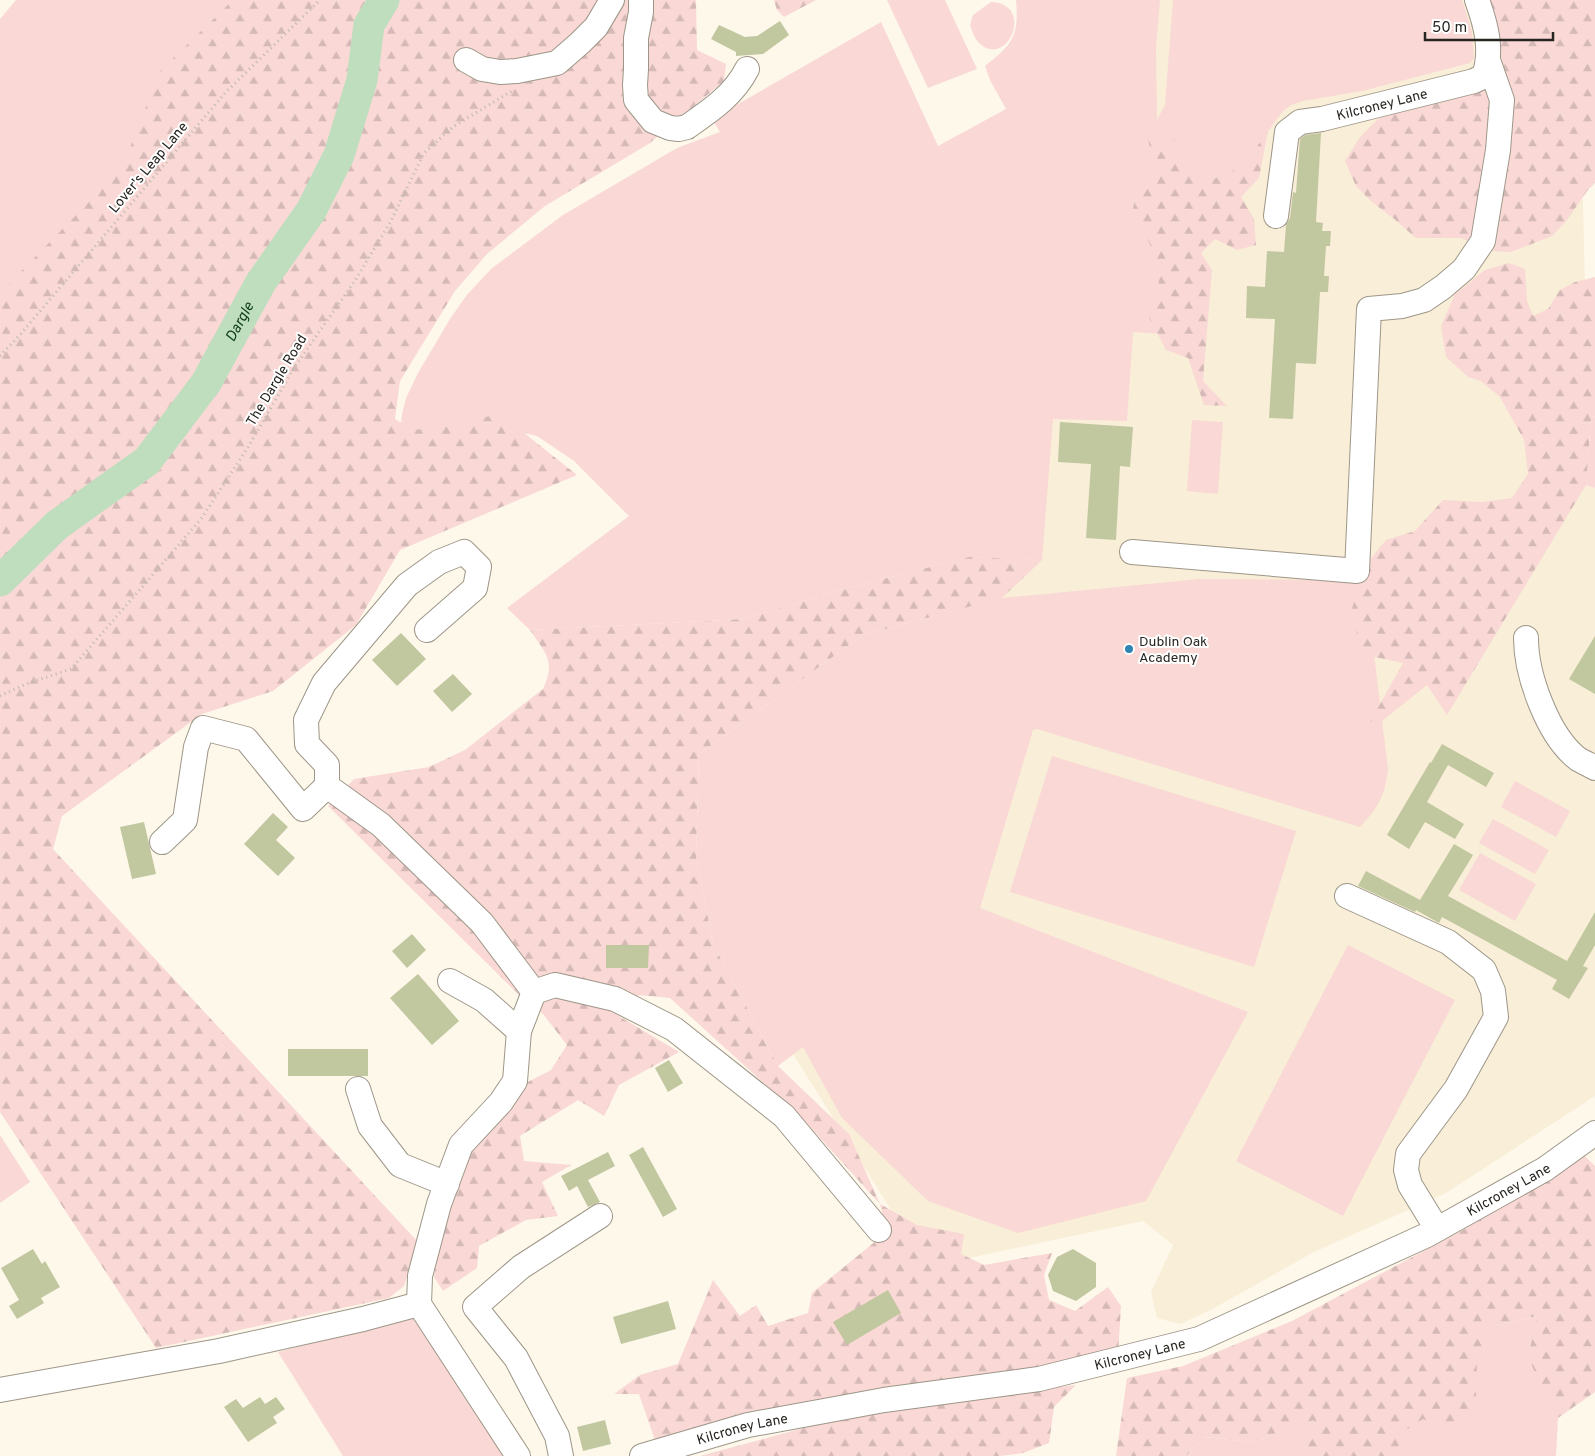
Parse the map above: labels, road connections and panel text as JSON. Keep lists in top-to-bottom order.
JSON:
{
  "streets": {
    "street": ["Kilcroney Lane"],
    "path": ["Lover's Leap Lane", "The Dargle Road"]
  },
  "water": ["Dargle"],
  "places": ["Dublin Oak Academy"],
  "scale_bar": "50 m"
}
